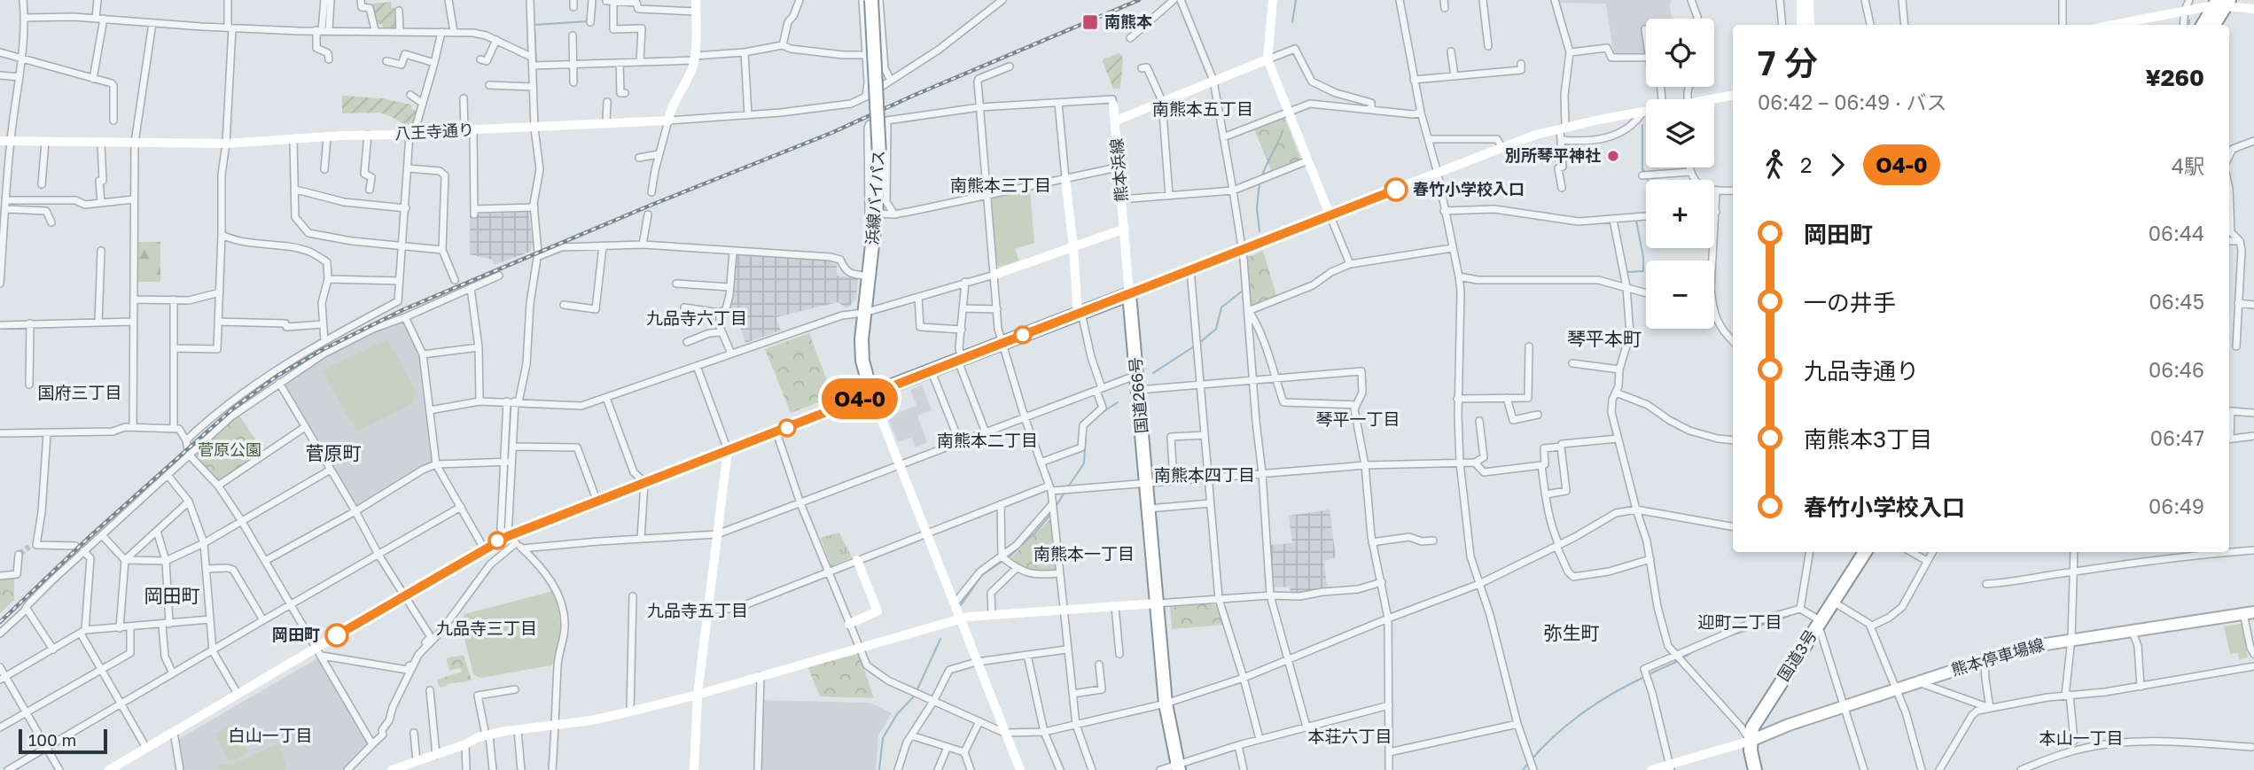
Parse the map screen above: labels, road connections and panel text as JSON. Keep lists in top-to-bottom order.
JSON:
{
  "streets": {
    "highway": ["浜線バイパス", "国道266号", "国道3号"],
    "main road": ["熊本停車場線"],
    "street": ["八王寺通り", "熊本浜線"]
  },
  "crossings": [
    ["熊本浜線", "国道266号"],
    ["国道3号", "熊本停車場線"]
  ],
  "districts": [
    "南熊本五丁目",
    "南熊本三丁目",
    "九品寺六丁目",
    "琴平本町",
    "国府三丁目",
    "琴平一丁目",
    "南熊本二丁目",
    "菅原町",
    "南熊本四丁目",
    "南熊本一丁目",
    "岡田町",
    "九品寺五丁目",
    "迎町二丁目",
    "九品寺三丁目",
    "弥生町",
    "白山一丁目",
    "本荘六丁目",
    "本山一丁目"
  ],
  "parks": ["菅原公園"],
  "places": {
    "transit": ["南熊本"],
    "other": ["別所琴平神社", "春竹小学校入口", "岡田町"]
  },
  "lines": ["bus line O4-0"],
  "scale_bar": "100 m",
  "page": {
    "on_map": "O4-0",
    "map_buttons": ["+", "−"],
    "heading": ["7 分", "06:42 – 06:49 · バス", "¥260"],
    "legs": ["2", "O4-0", "4駅"],
    "list": [
      {
        "name": "岡田町",
        "value": "06:44"
      },
      {
        "name": "一の井手",
        "value": "06:45"
      },
      {
        "name": "九品寺通り",
        "value": "06:46"
      },
      {
        "name": "南熊本3丁目",
        "value": "06:47"
      },
      {
        "name": "春竹小学校入口",
        "value": "06:49"
      }
    ],
    "scale": "100 m"
  }
}
